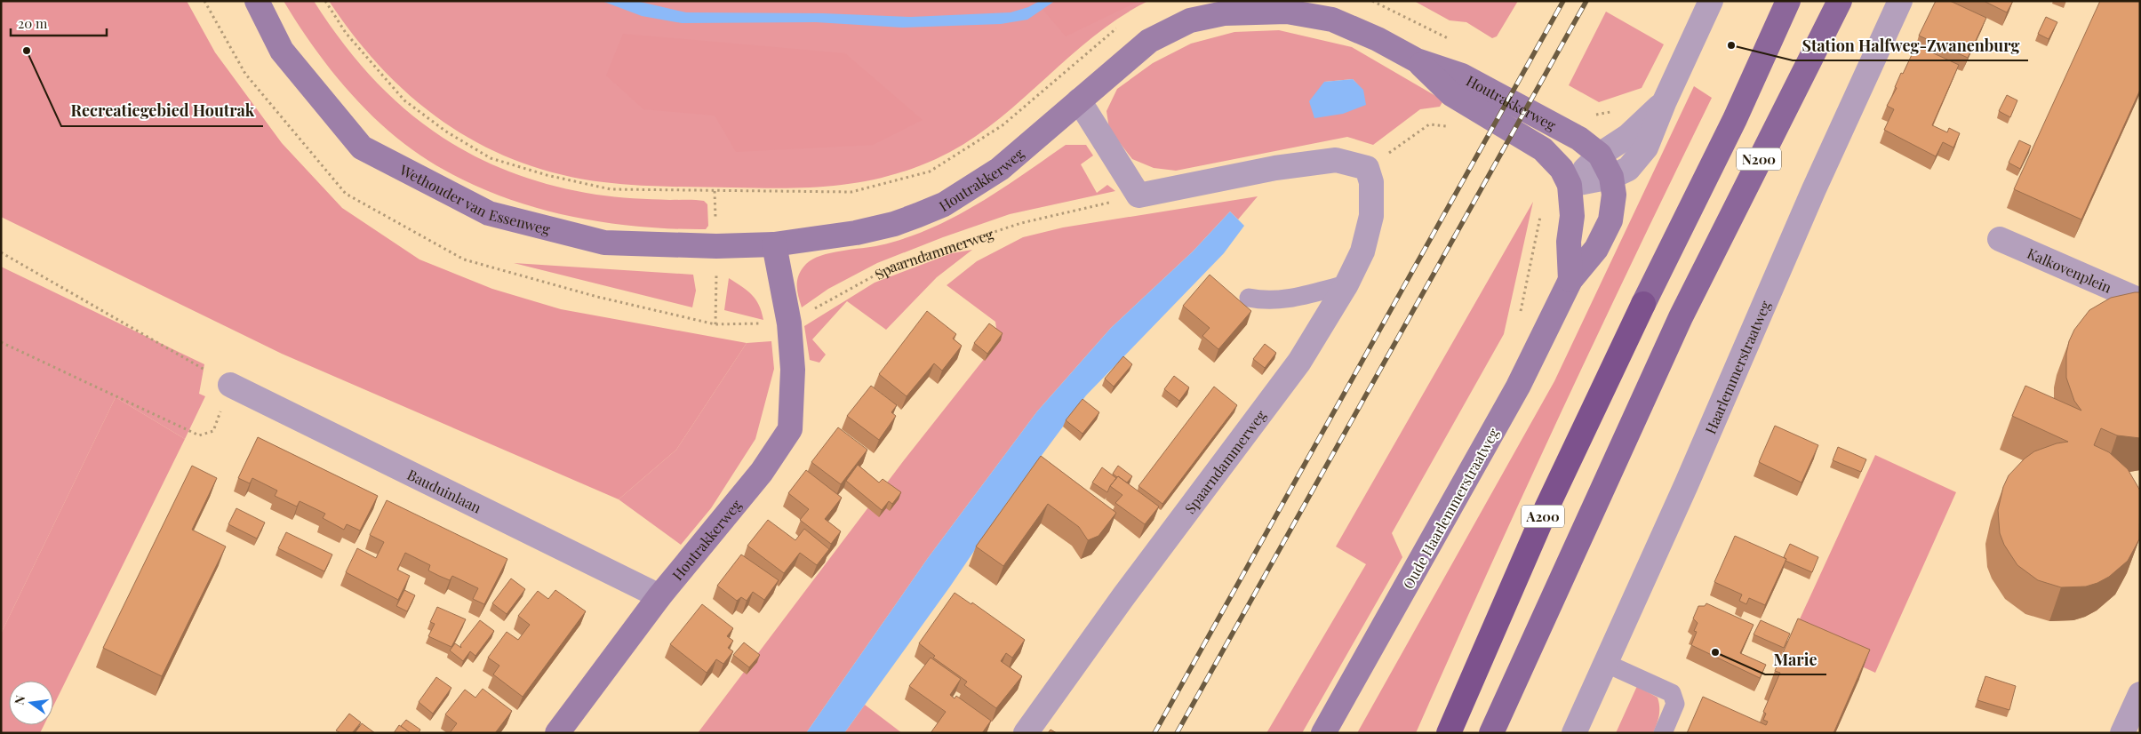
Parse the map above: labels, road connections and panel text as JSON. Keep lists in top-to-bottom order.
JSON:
{
  "streets": {
    "highway": ["A200"],
    "main road": ["N200"],
    "street": [
      "Houtrakkerweg",
      "Wethouder van Essenweg",
      "Spaarndammerweg",
      "Kalkovenplein",
      "Haarlemmerstraatweg",
      "Bauduinlaan",
      "Oude Haarlemmerstraatweg"
    ]
  },
  "crossings": [
    ["Houtrakkerweg", "Wethouder van Essenweg"],
    ["Houtrakkerweg", "Spaarndammerweg"],
    ["Houtrakkerweg", "Bauduinlaan"],
    ["Houtrakkerweg", "Oude Haarlemmerstraatweg"],
    ["N200", "A200"]
  ],
  "places": ["Station Halfweg-Zwanenburg", "Recreatiegebied Houtrak", "Marie"],
  "scale_bar": "20 m",
  "north": "left"
}
